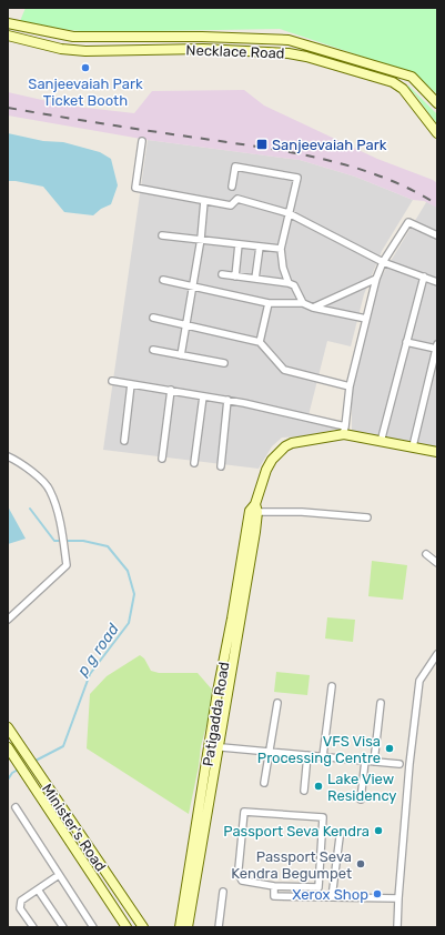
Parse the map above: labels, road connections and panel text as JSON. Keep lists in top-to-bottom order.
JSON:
{
  "streets": {
    "main road": ["Necklace Road", "Patigadda Road", "Minister's Road"]
  },
  "water": ["p g road"],
  "places": {
    "other": [
      "Sanjeevaiah Park Ticket Booth",
      "VFS Visa Processing Centre",
      "Lake View Residency",
      "Passport Seva Kendra",
      "Passport Seva Kendra Begumpet",
      "Xerox Shop"
    ],
    "transit": ["Sanjeevaiah Park"]
  }
}
